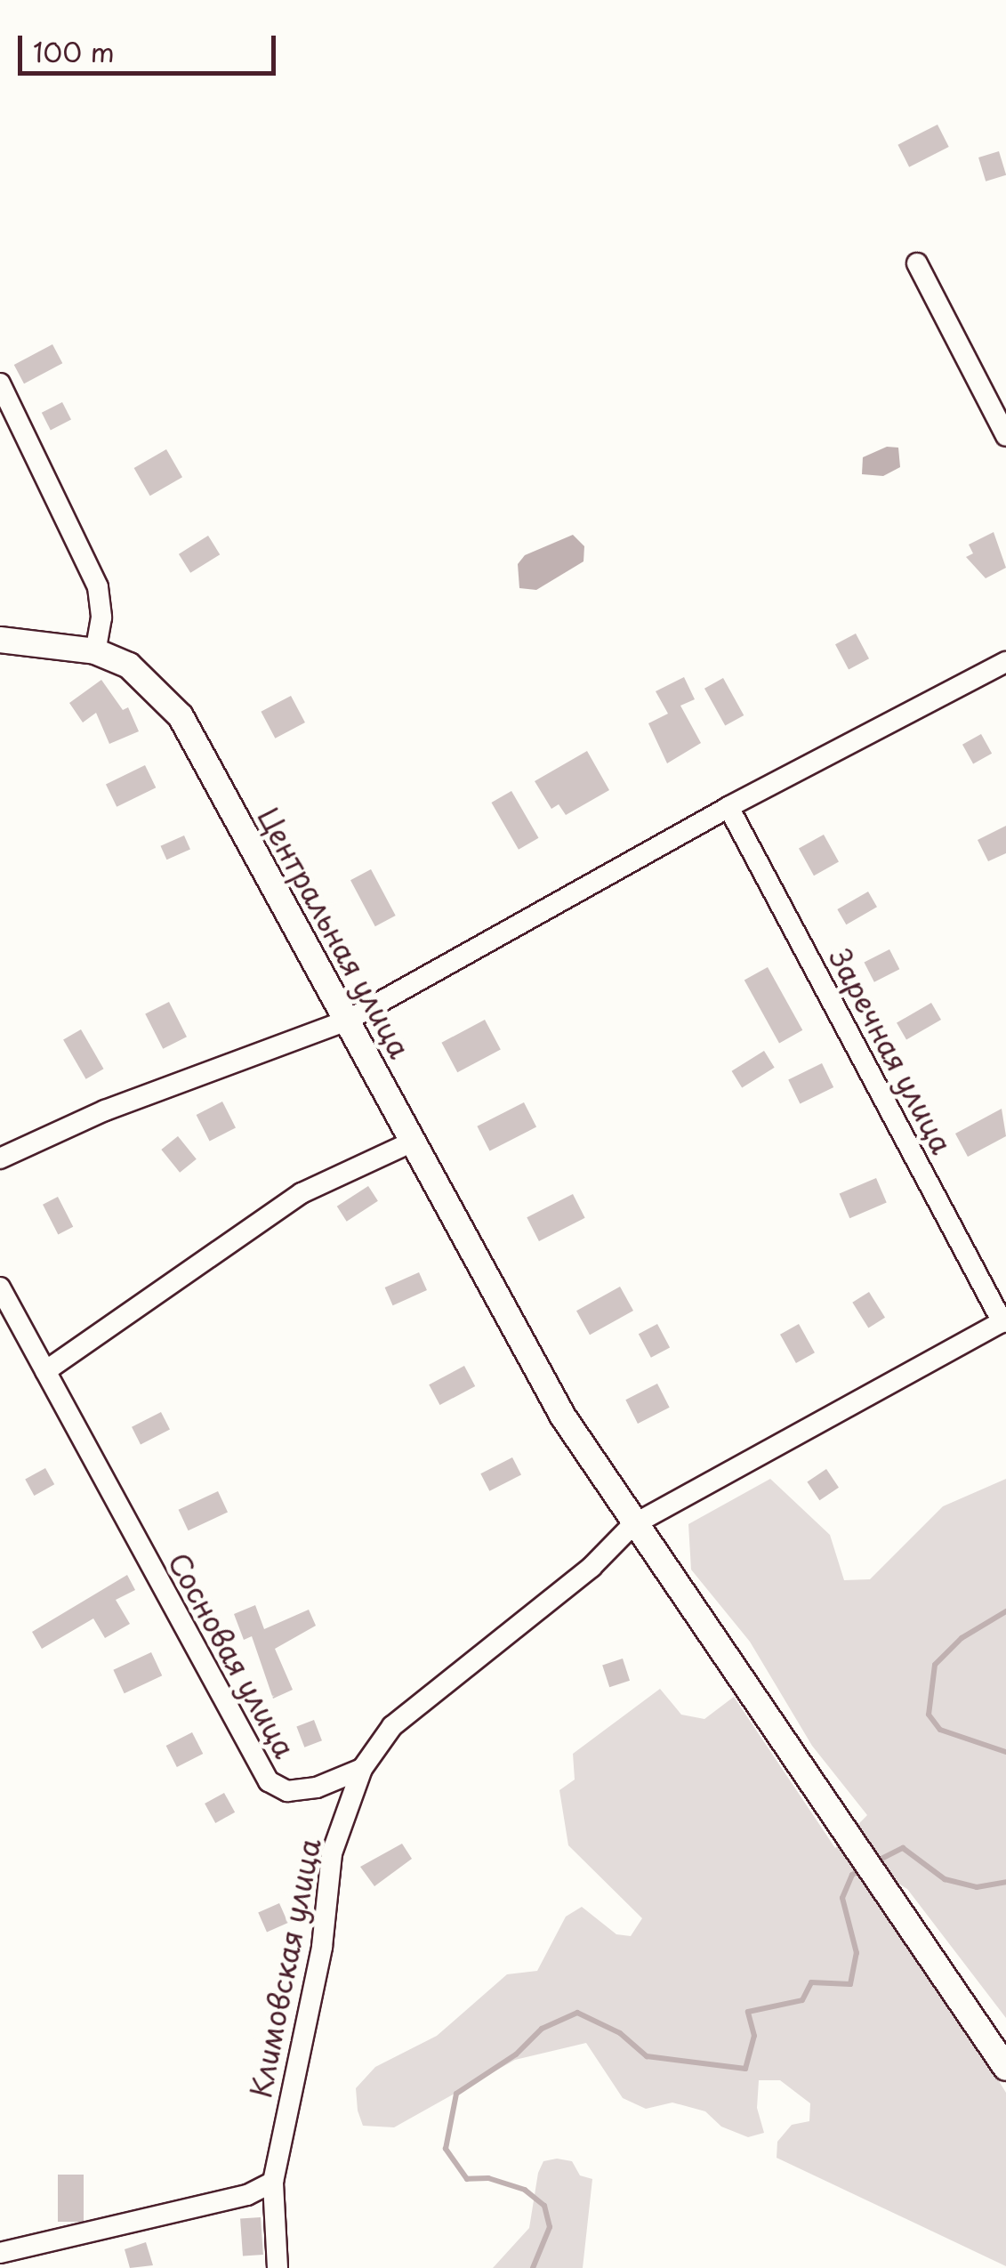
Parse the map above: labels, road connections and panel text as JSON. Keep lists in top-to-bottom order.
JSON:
{
  "streets": {
    "street": [
      "Центральная улица",
      "Заречная улица",
      "Сосновая улица",
      "Климовская улица"
    ]
  },
  "crossings": [
    ["Сосновая улица", "Климовская улица"]
  ],
  "scale_bar": "100 m"
}
